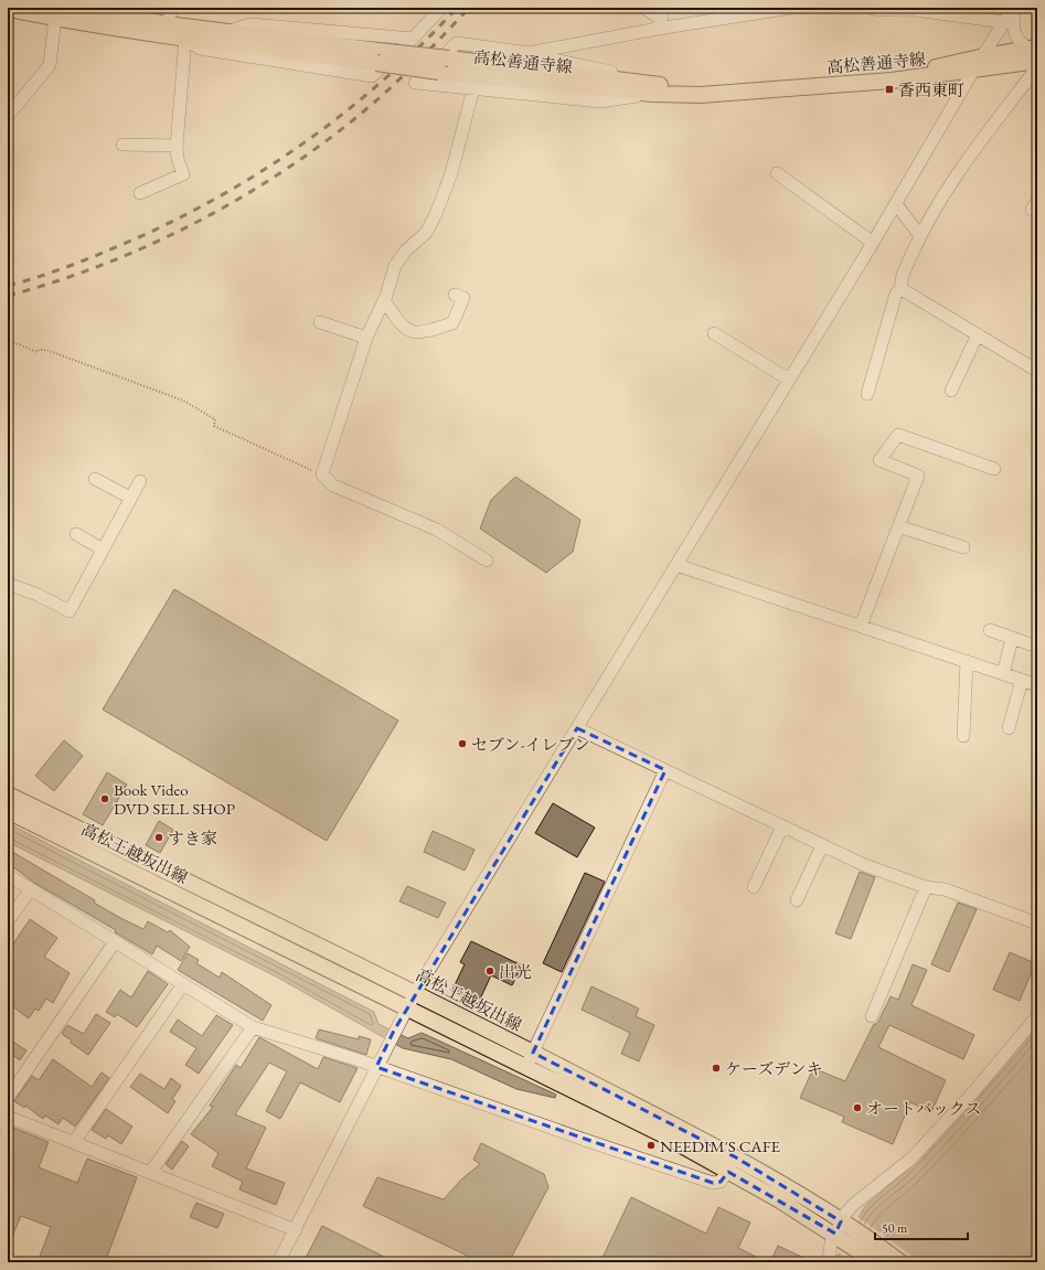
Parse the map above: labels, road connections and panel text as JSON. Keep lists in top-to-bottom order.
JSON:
{
  "streets": {
    "main road": ["高松善通寺線", "高松王越坂出線"]
  },
  "places": {
    "transit": ["香西東町"],
    "other": [
      "セブン-イレブン",
      "Book Video DVD SELL SHOP",
      "すき家",
      "出光",
      "ケーズデンキ",
      "オートバックス",
      "NEEDIM'S CAFE"
    ]
  },
  "scale_bar": "50 m"
}
